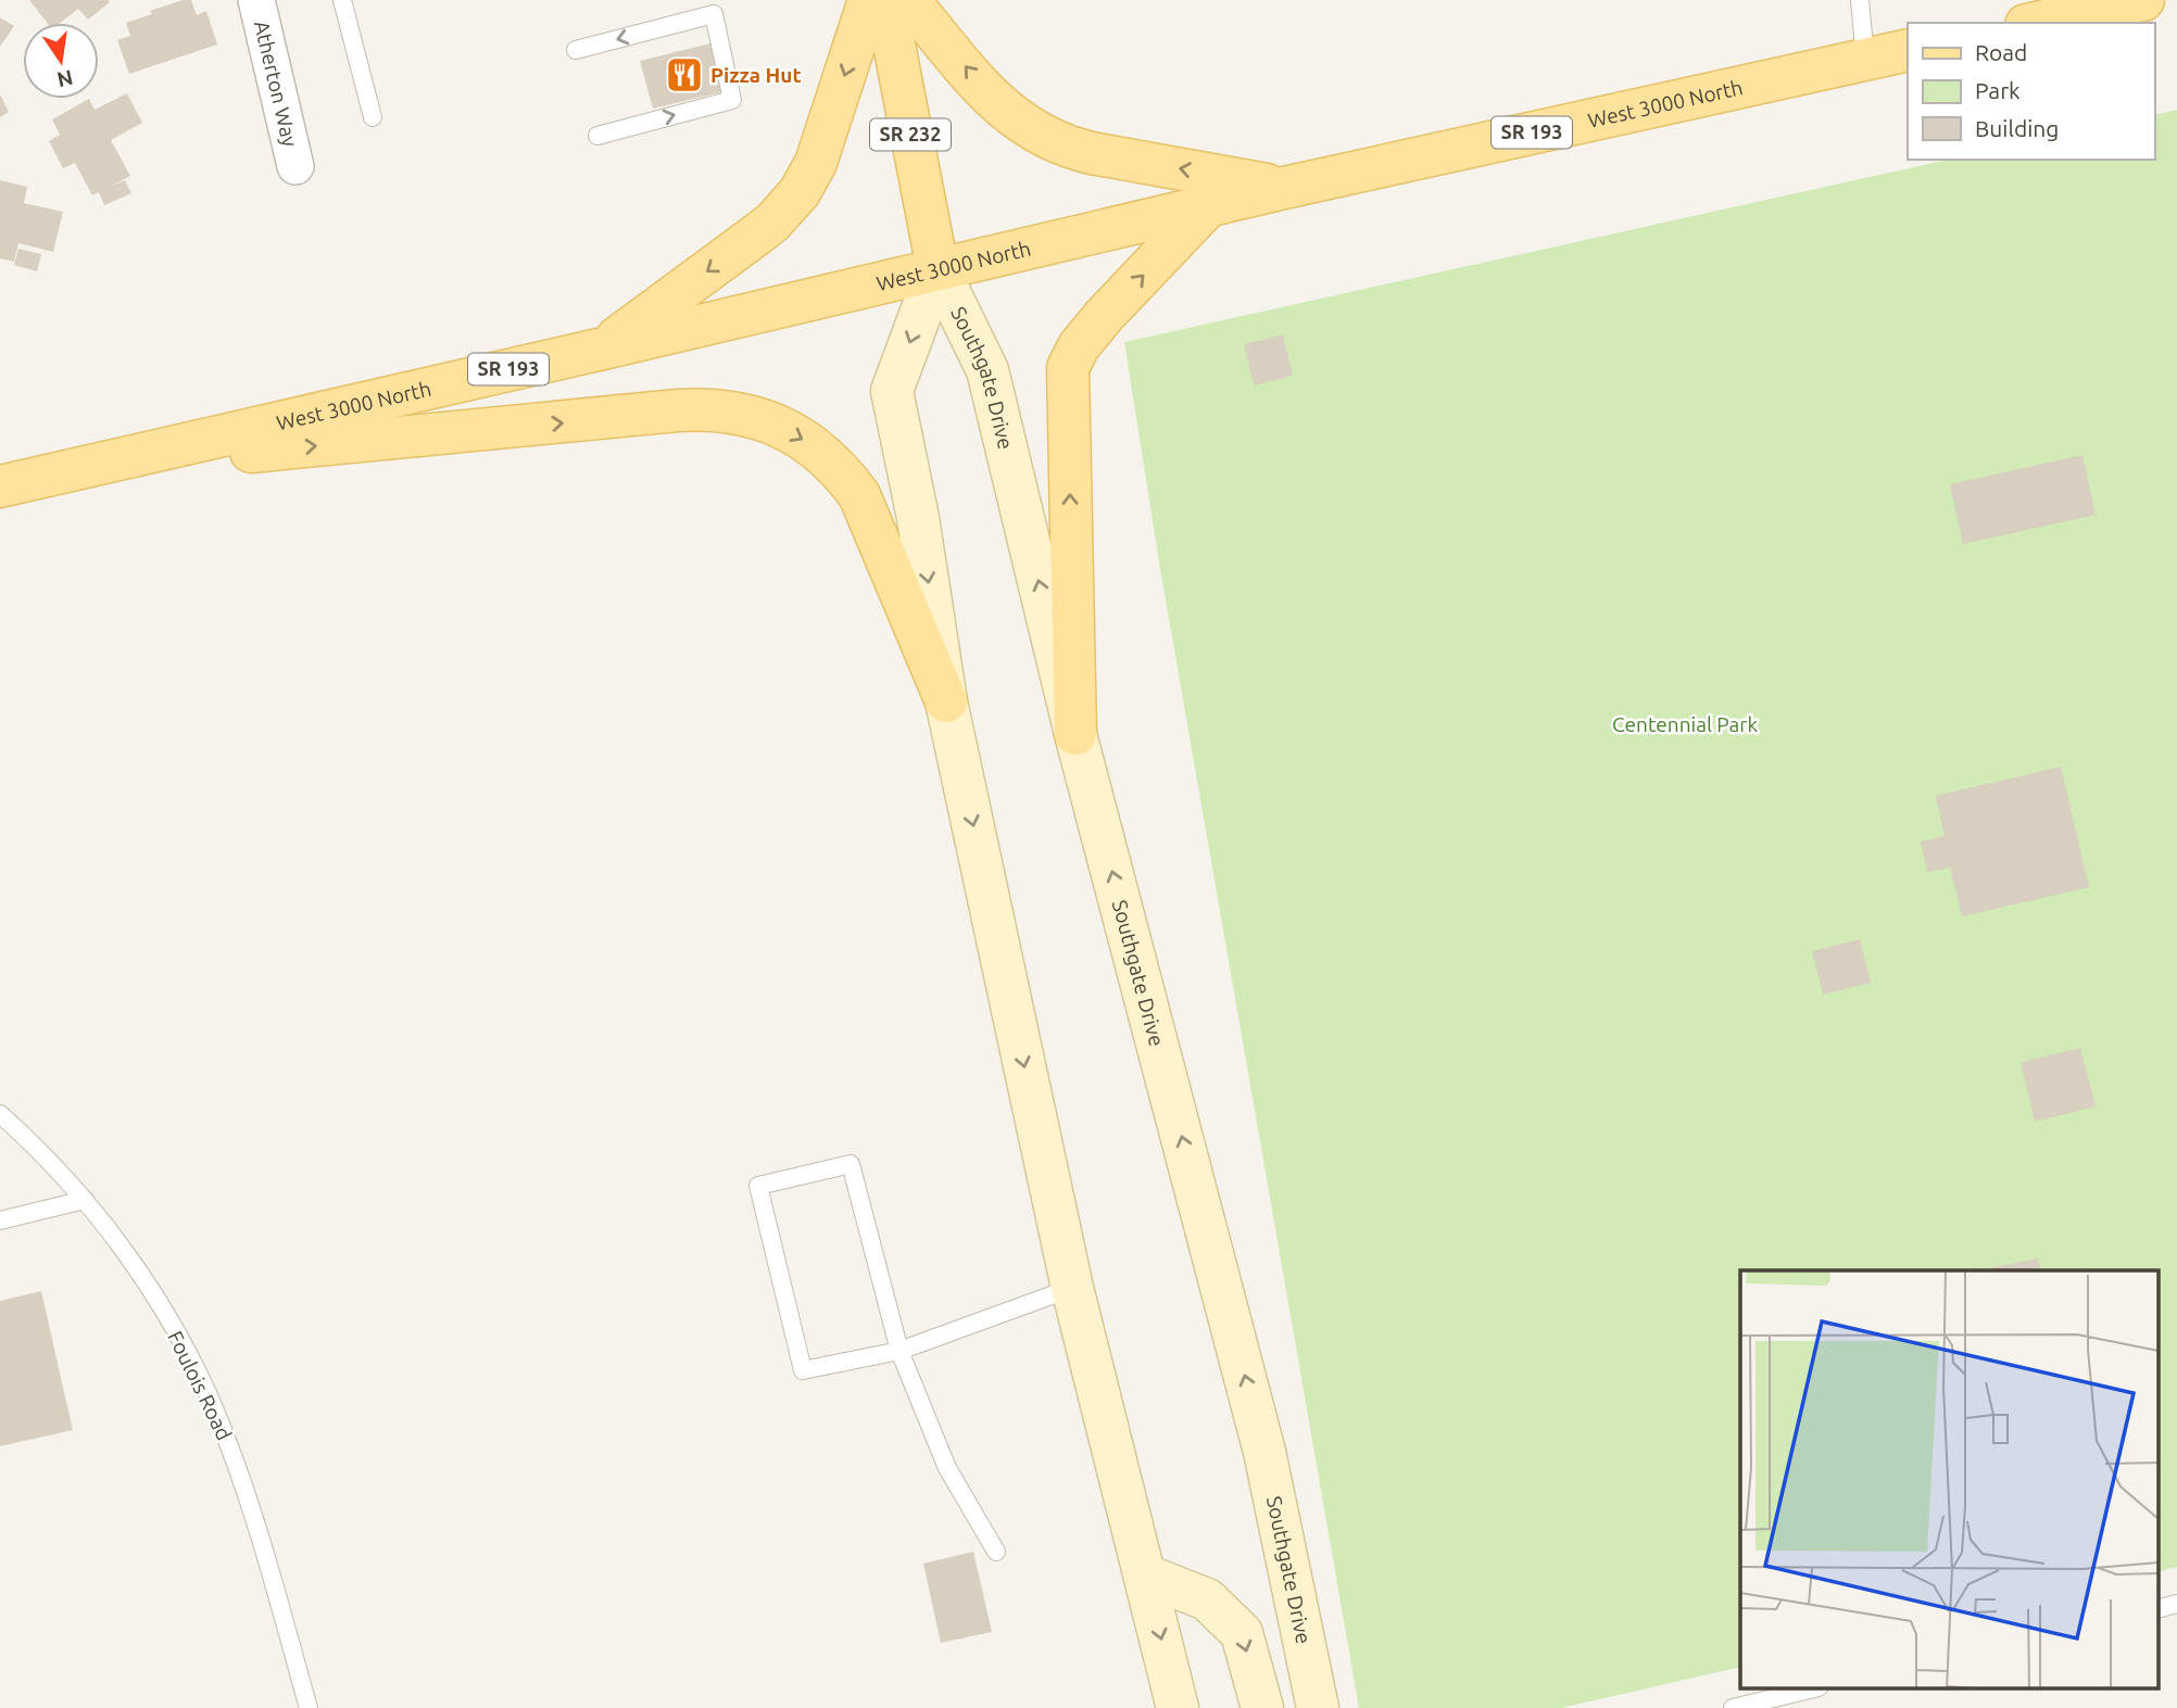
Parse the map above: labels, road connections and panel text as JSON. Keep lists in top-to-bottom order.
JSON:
{
  "streets": {
    "main road": [
      "West 3000 North",
      "SR 193",
      "SR 232",
      "Southgate Drive"
    ],
    "street": ["Atherton Way"],
    "lane": ["Foulois Road"]
  },
  "crossings": [
    ["West 3000 North", "SR 232"],
    ["West 3000 North", "Southgate Drive"],
    ["SR 232", "Southgate Drive"]
  ],
  "parks": ["Centennial Park"],
  "places": {
    "restaurant": ["Pizza Hut"]
  },
  "legend": ["Road", "Park", "Building"],
  "north": "bottom"
}
